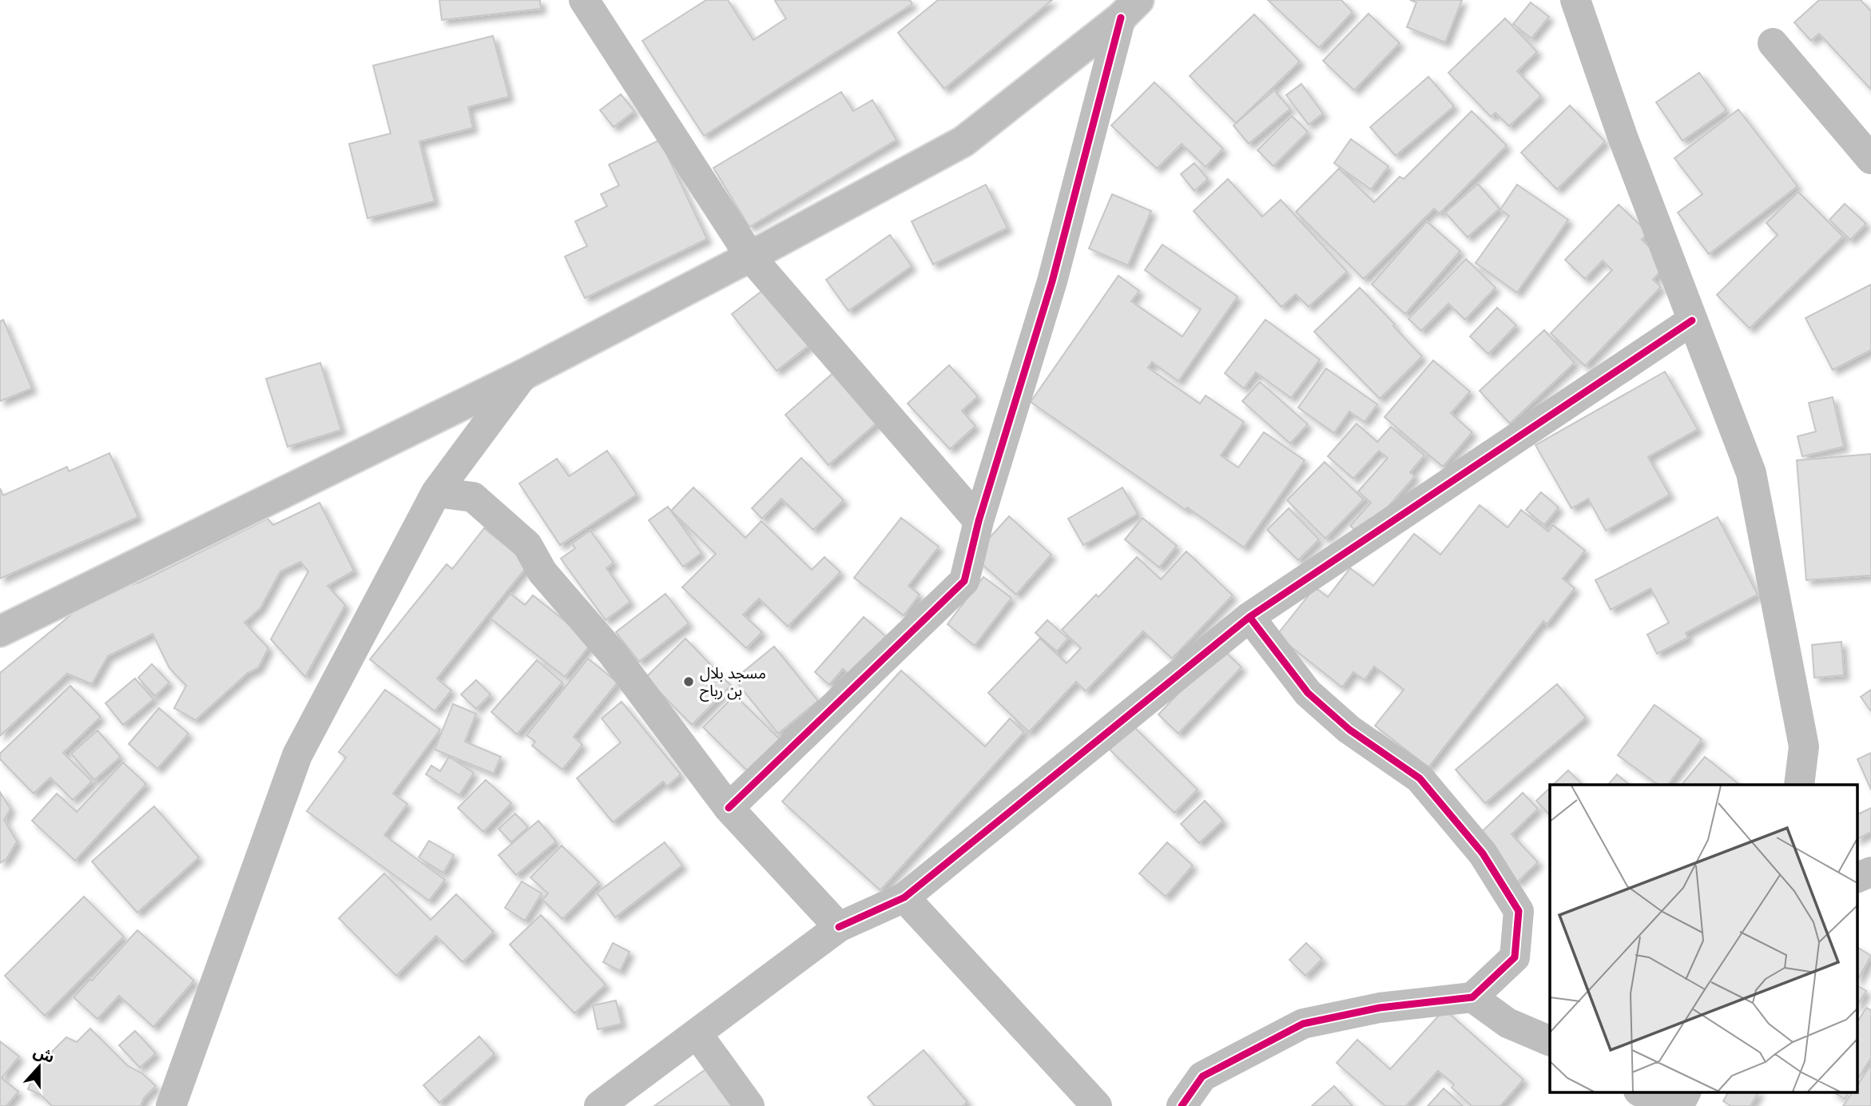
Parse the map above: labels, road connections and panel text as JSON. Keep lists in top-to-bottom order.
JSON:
{
  "places": ["مسجد بلال بن رباح"],
  "north": "top"
}
